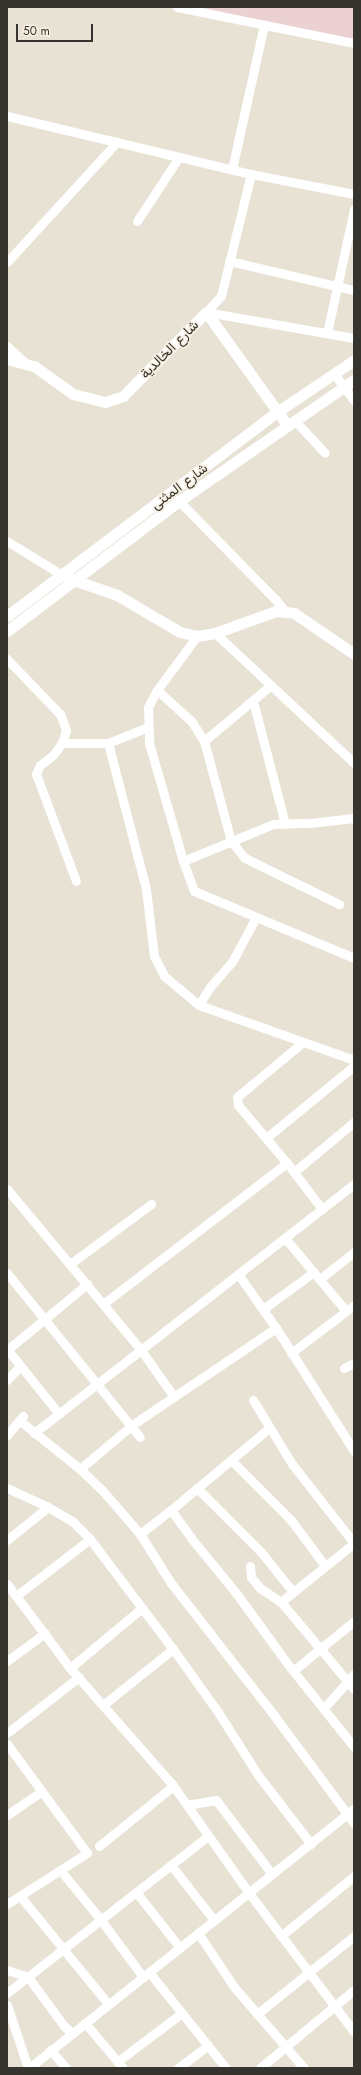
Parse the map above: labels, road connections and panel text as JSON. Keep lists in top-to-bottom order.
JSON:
{
  "streets": {
    "street": ["شارع الخالدية", "شارع المثنى"]
  },
  "crossings": [
    ["شارع الخالدية", "شارع المثنى"]
  ],
  "scale_bar": "50 m"
}
